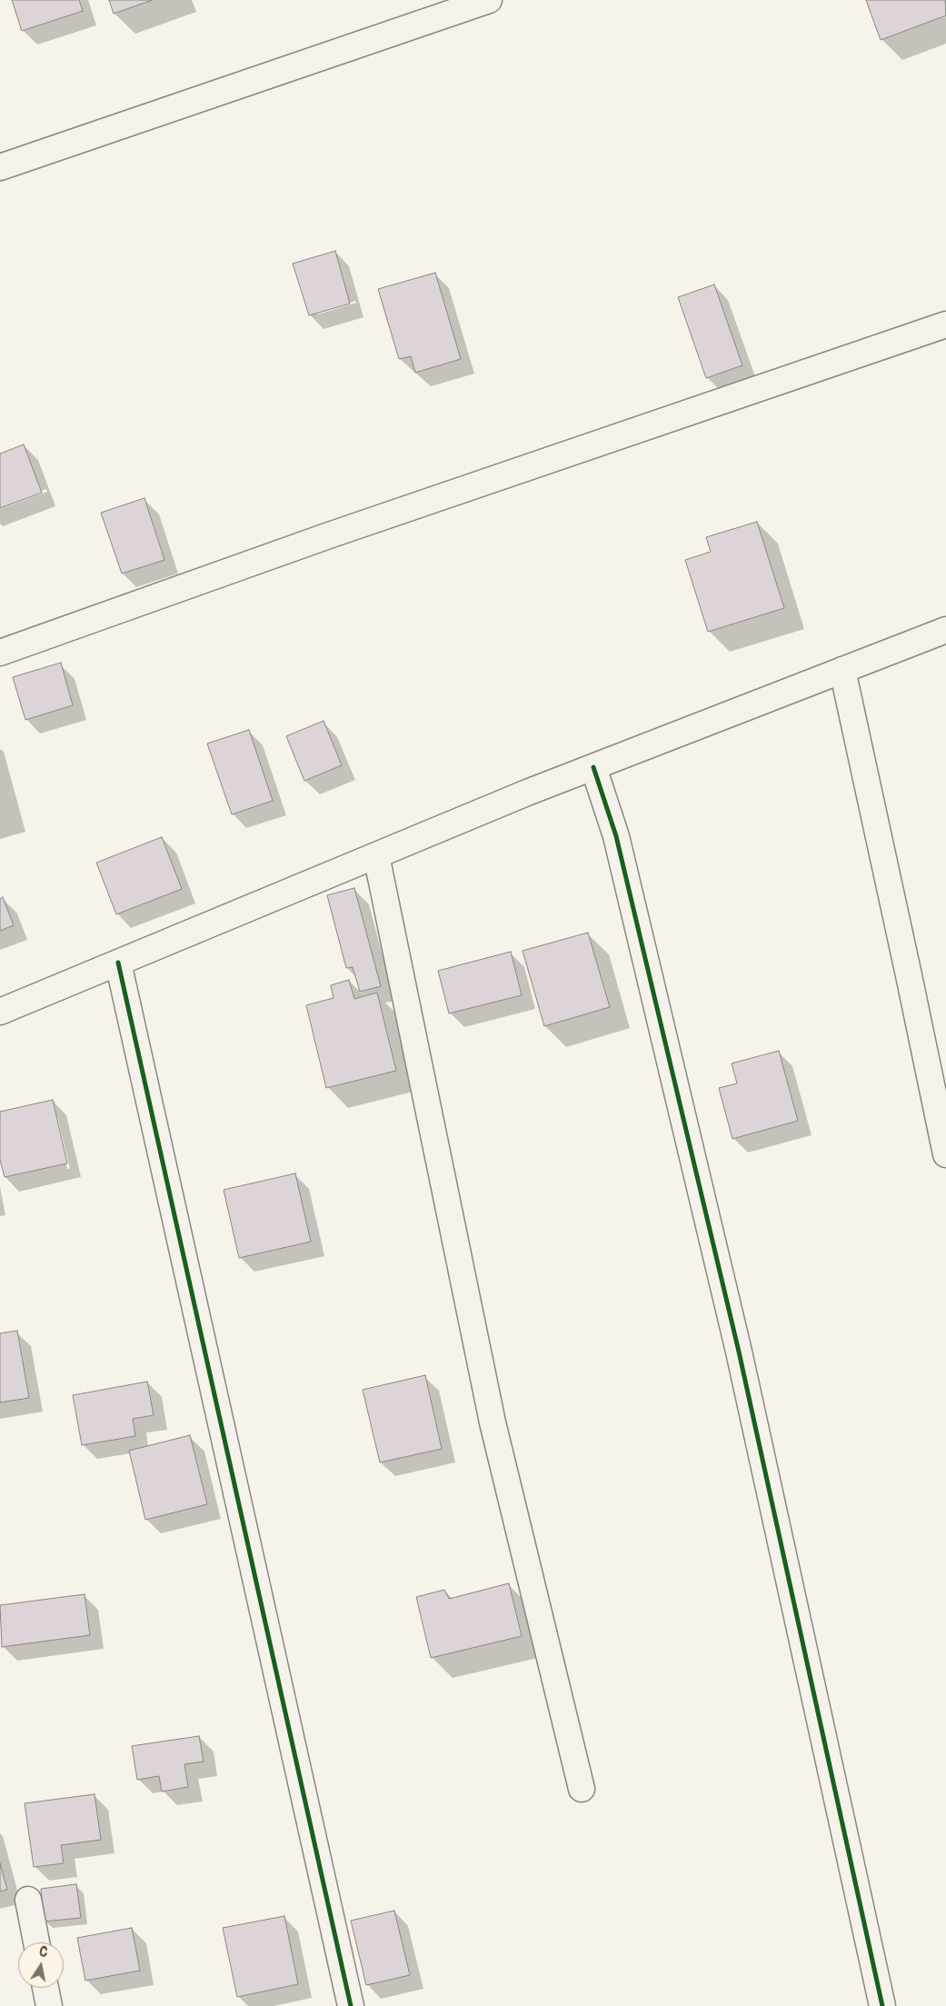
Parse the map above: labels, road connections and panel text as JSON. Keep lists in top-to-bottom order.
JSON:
{
  "north": "top"
}
